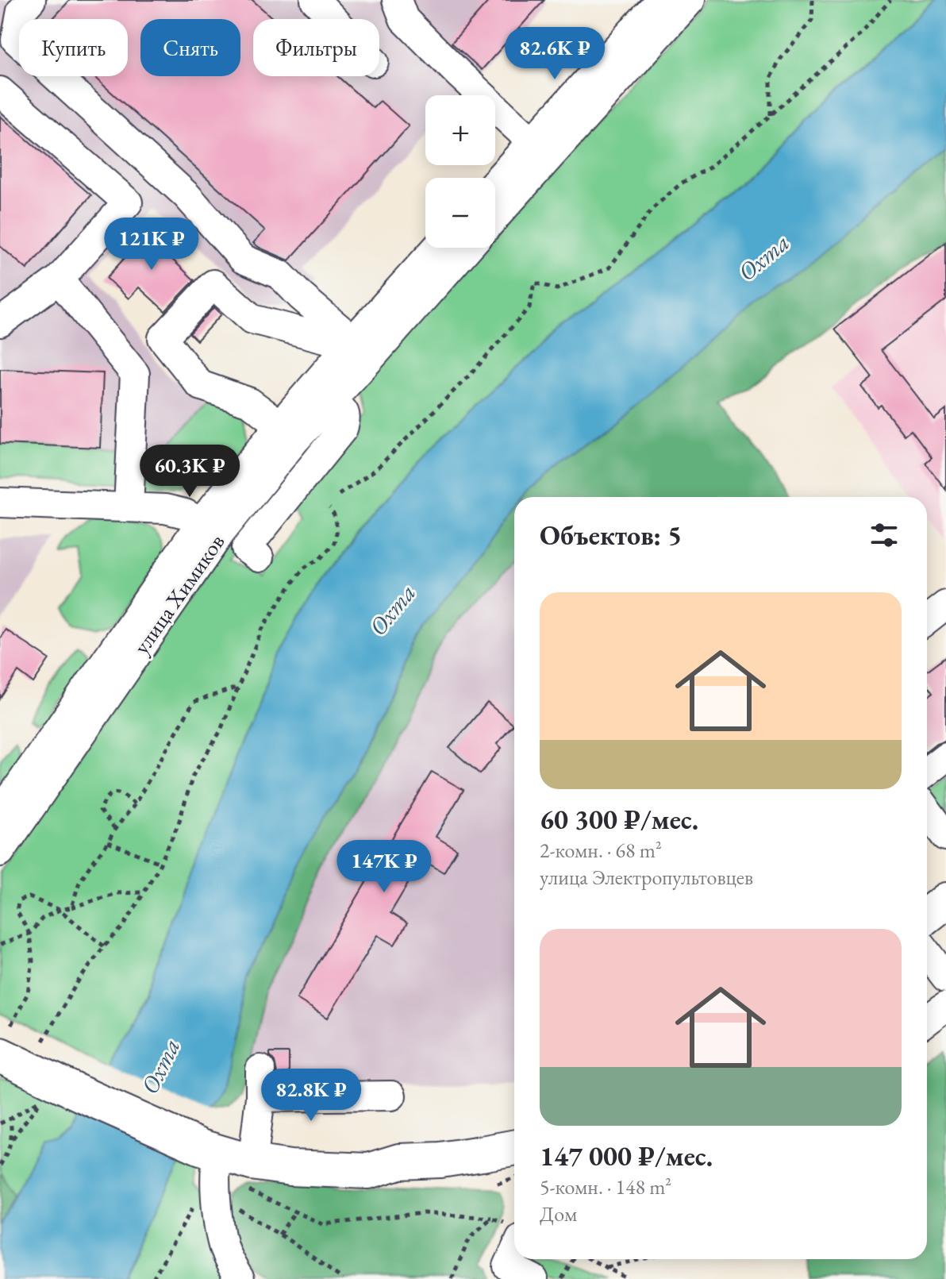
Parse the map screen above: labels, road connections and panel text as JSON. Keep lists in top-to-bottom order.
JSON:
{
  "streets": {
    "street": ["улица Химиков"]
  },
  "water": ["Охта"],
  "page": {
    "chip": ["Купить", "Снять", "Фильтры"],
    "price": [
      "82.6K ₽",
      "121K ₽",
      "60.3K ₽",
      "147K ₽",
      "82.8K ₽"
    ],
    "map_buttons": ["+", "−"],
    "heading": "Объектов: 5",
    "list": [
      {
        "name": "60 300 ₽/мес.",
        "note": "2-комн. · 68 m² · улица Электропультовцев"
      },
      {
        "name": "147 000 ₽/мес.",
        "note": "5-комн. · 148 m² · Дом"
      }
    ]
  }
}
